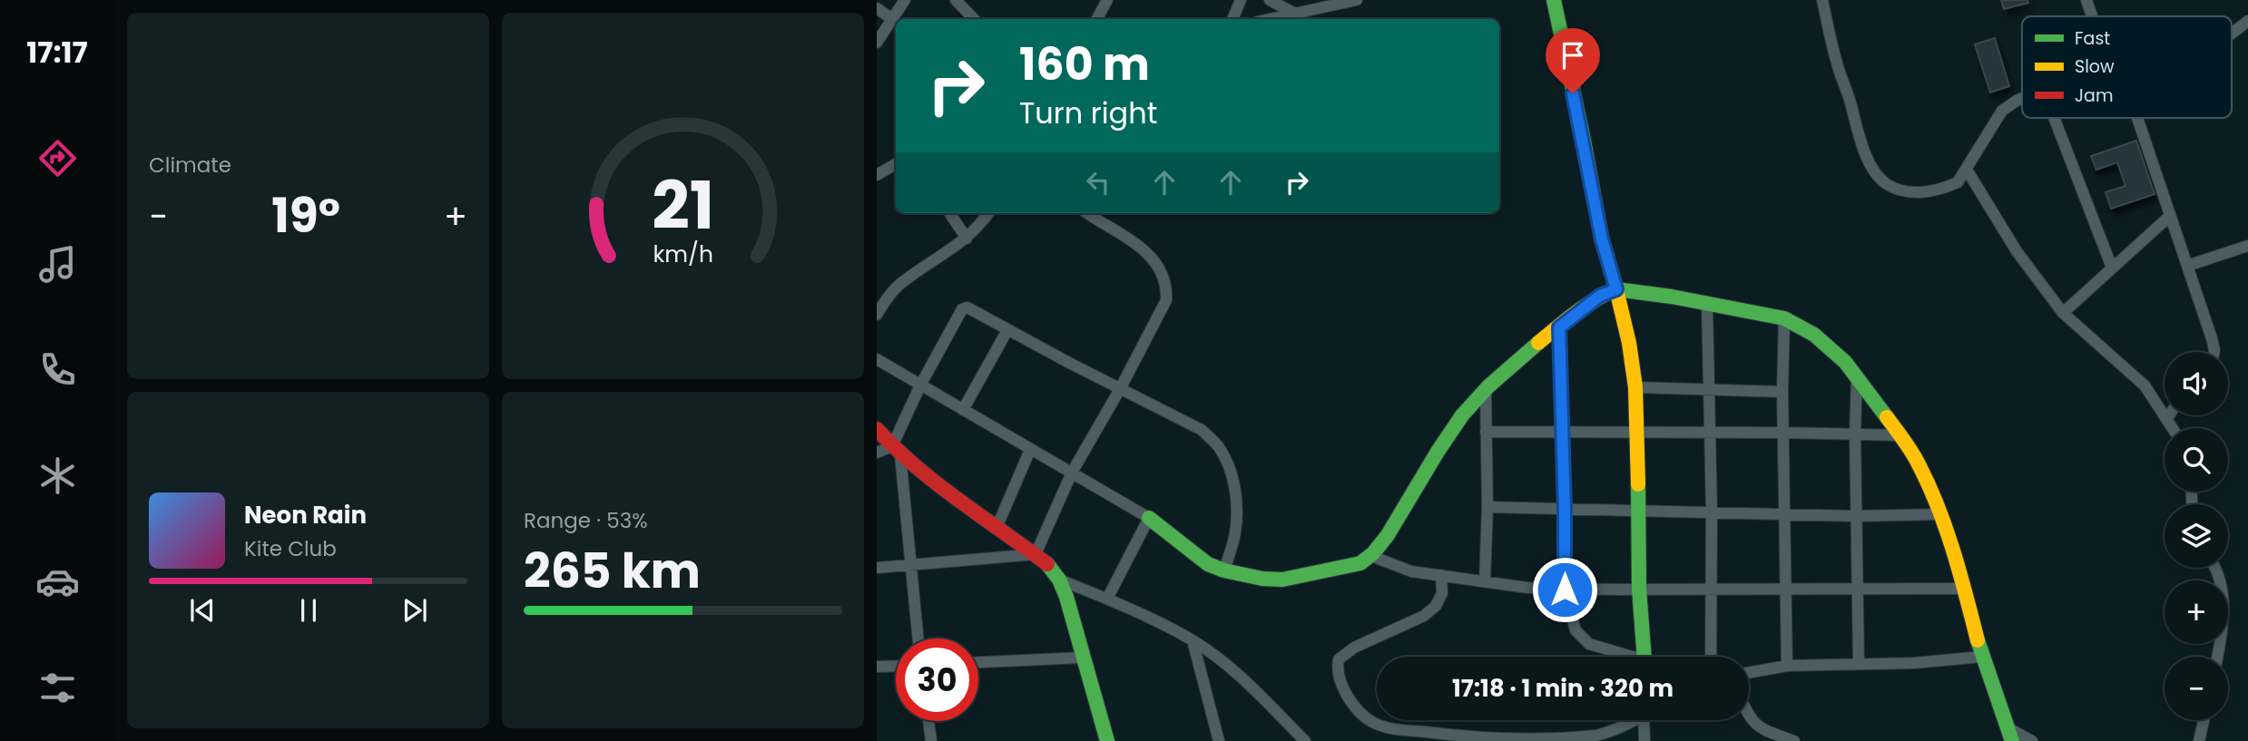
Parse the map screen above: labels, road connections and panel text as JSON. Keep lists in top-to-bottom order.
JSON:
{
  "legend": ["Fast", "Slow", "Jam"],
  "page": {
    "tabs": "17:17",
    "tile": [
      "Climate",
      ["Range · 53%", "265 km"]
    ],
    "turn": ["160 m", "Turn right"],
    "heat": ["−", "19°", "+"],
    "map_buttons": ["+", "−"],
    "song": ["Neon Rain", "Kite Club"],
    "limit": "30",
    "trip": "17:18 · 1 min · 320 m",
    "gauge": ["21", "km/h"]
  }
}
